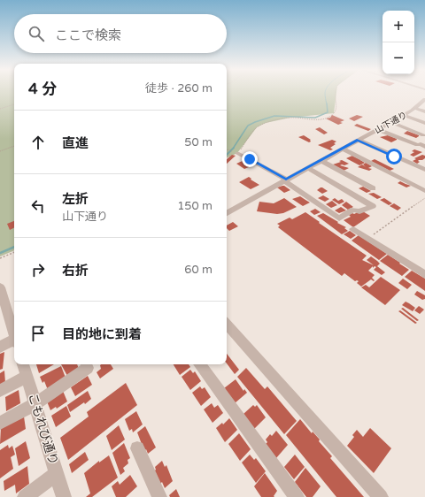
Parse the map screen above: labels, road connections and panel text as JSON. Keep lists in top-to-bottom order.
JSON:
{
  "streets": {
    "street": ["山下通り", "こもれび通り"]
  },
  "page": {
    "map_buttons": ["+", "−"],
    "search": "ここで検索",
    "heading": ["4 分", "徒歩 · 260 m"],
    "list": [
      ["直進", "50 m"],
      ["左折", "山下通り", "150 m"],
      ["右折", "60 m"],
      "目的地に到着"
    ]
  }
}
